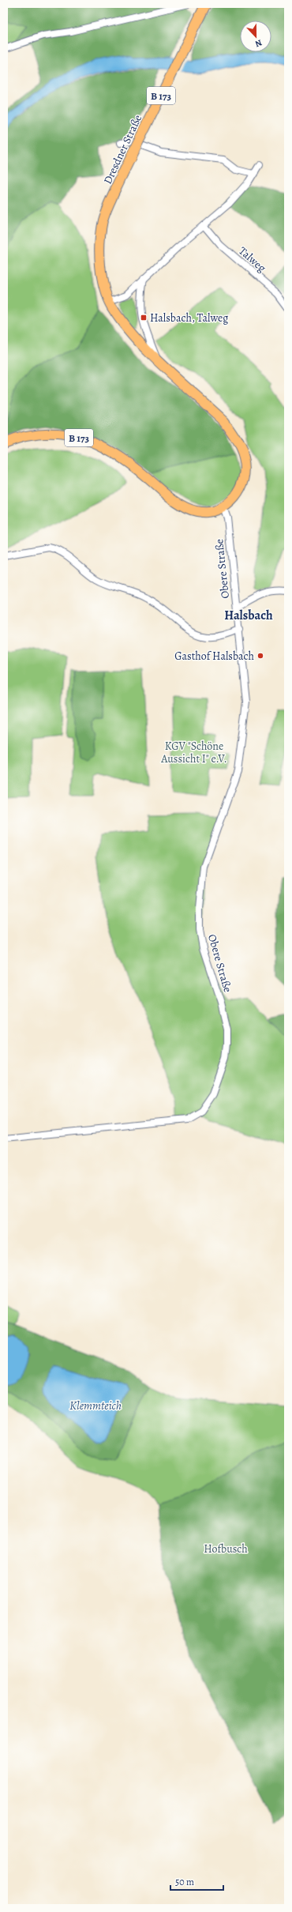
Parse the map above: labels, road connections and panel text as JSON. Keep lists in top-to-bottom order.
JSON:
{
  "streets": {
    "main road": ["B 173", "Dresdner Straße"],
    "street": ["Talweg", "Obere Straße"]
  },
  "crossings": [
    ["B 173", "Dresdner Straße"],
    ["B 173", "Obere Straße"]
  ],
  "districts": ["Halsbach"],
  "water": ["Klemmteich"],
  "parks": ["KGV \"Schöne Aussicht I\" e.V.", "Hofbusch"],
  "places": {
    "transit": ["Halsbach, Talweg"],
    "other": ["Gasthof Halsbach"]
  },
  "scale_bar": "50 m",
  "north": "bottom"
}
